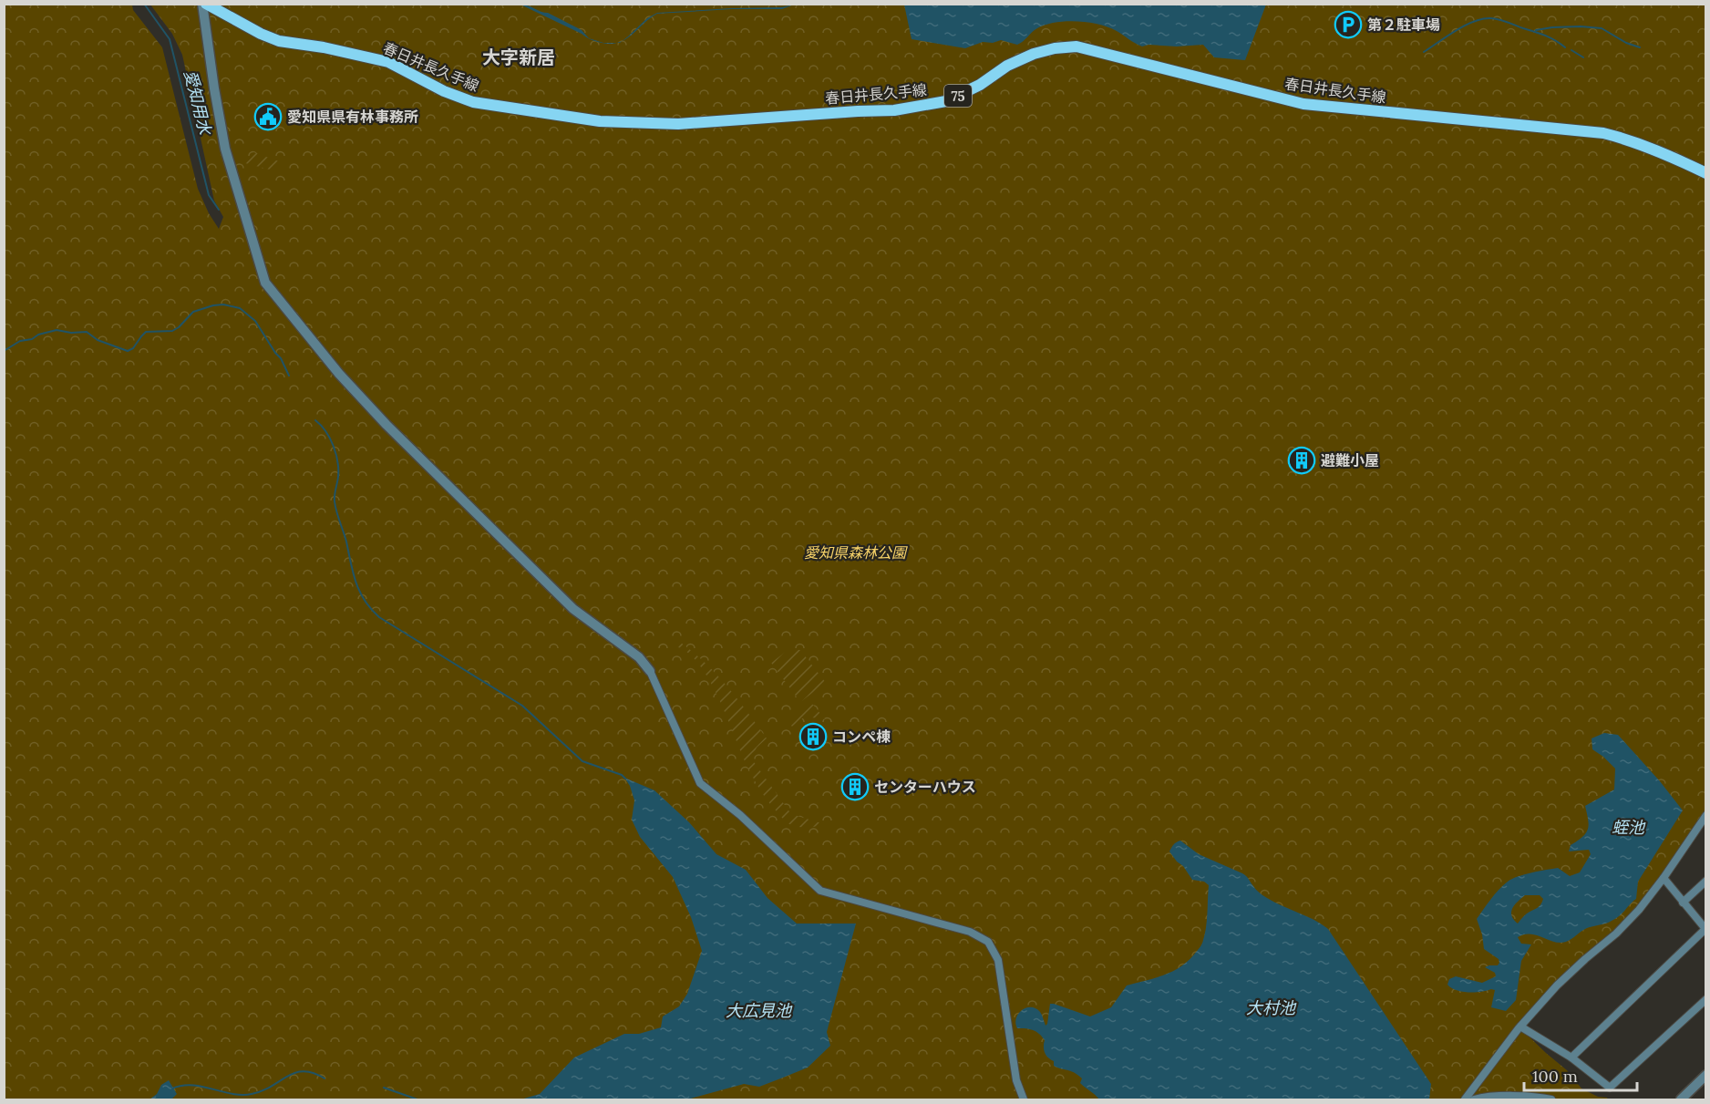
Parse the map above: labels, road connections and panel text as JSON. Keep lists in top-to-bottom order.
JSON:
{
  "streets": {
    "main road": ["春日井長久手線", "75"]
  },
  "districts": ["大字新居"],
  "water": [
    "愛知用水",
    "蛭池",
    "大村池",
    "大広見池"
  ],
  "parks": ["愛知県森林公園"],
  "places": {
    "parking": ["第２駐車場"],
    "public building": ["愛知県県有林事務所"],
    "building": ["避難小屋", "コンペ棟", "センターハウス"]
  },
  "scale_bar": "100 m"
}
